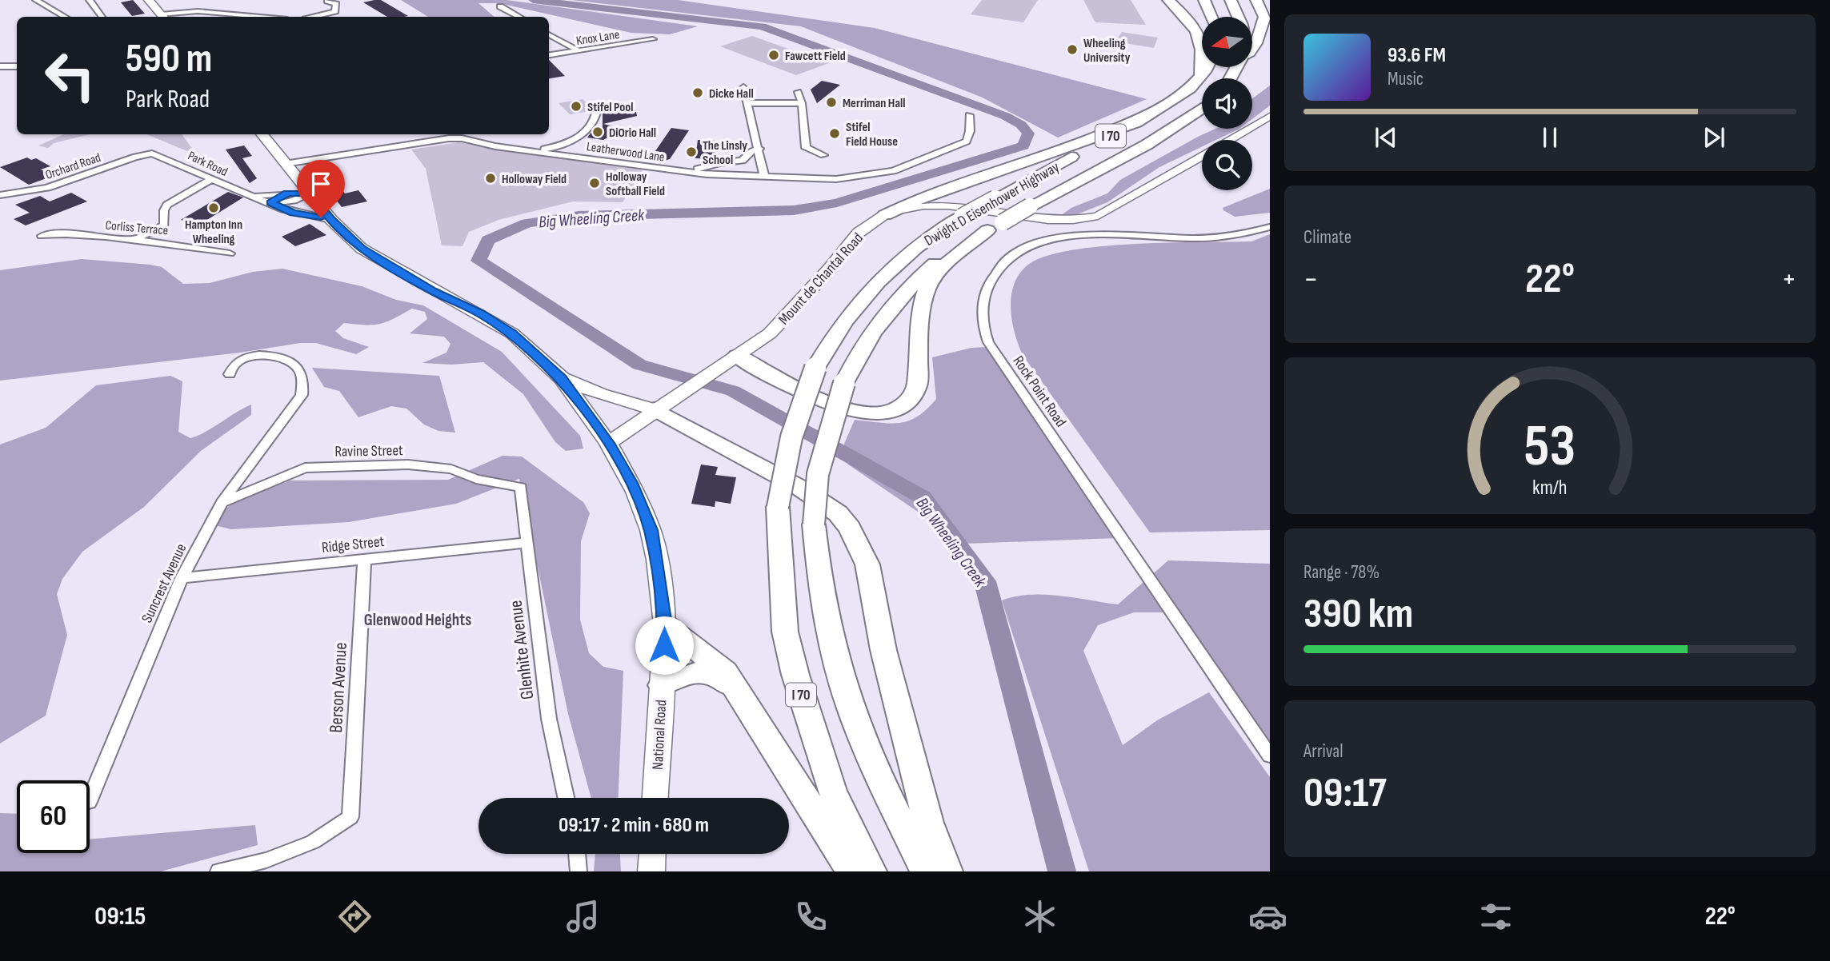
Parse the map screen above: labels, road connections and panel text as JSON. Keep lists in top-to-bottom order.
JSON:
{
  "streets": {
    "highway": ["I 70", "Dwight D Eisenhower Highway"],
    "main road": ["Mount de Chantal Road", "National Road"],
    "street": [
      "Knox Lane",
      "Leatherwood Lane",
      "Park Road",
      "Orchard Road",
      "Corliss Terrace",
      "Rock Point Road",
      "Ravine Street",
      "Ridge Street",
      "Suncrest Avenue",
      "Glenhite Avenue",
      "Berson Avenue"
    ]
  },
  "crossings": [
    ["Leatherwood Lane", "National Road"],
    ["Park Road", "Orchard Road"],
    ["Park Road", "National Road"],
    ["Mount de Chantal Road", "National Road"],
    ["Ravine Street", "Suncrest Avenue"],
    ["Ravine Street", "Glenhite Avenue"],
    ["Ridge Street", "Suncrest Avenue"],
    ["Ridge Street", "Glenhite Avenue"],
    ["Ridge Street", "Berson Avenue"]
  ],
  "districts": ["Glenwood Heights"],
  "water": ["Big Wheeling Creek"],
  "places": [
    "Wheeling University",
    "Fawcett Field",
    "Dicke Hall",
    "Merriman Hall",
    "Stifel Pool",
    "DiOrio Hall",
    "Stifel Field House",
    "The Linsly School",
    "Holloway Field",
    "Holloway Softball Field",
    "Hampton Inn Wheeling"
  ],
  "north": "left",
  "page": {
    "turn": ["590 m", "Park Road"],
    "song": ["93.6 FM", "Music"],
    "tile": [
      "Climate",
      ["Range · 78%", "390 km"],
      ["Arrival", "09:17"]
    ],
    "heat": ["−", "22°", "+"],
    "limit": "60",
    "trip": "09:17 · 2 min · 680 m",
    "tabs": ["09:15", "22°"],
    "gauge": ["53", "km/h"]
  }
}
